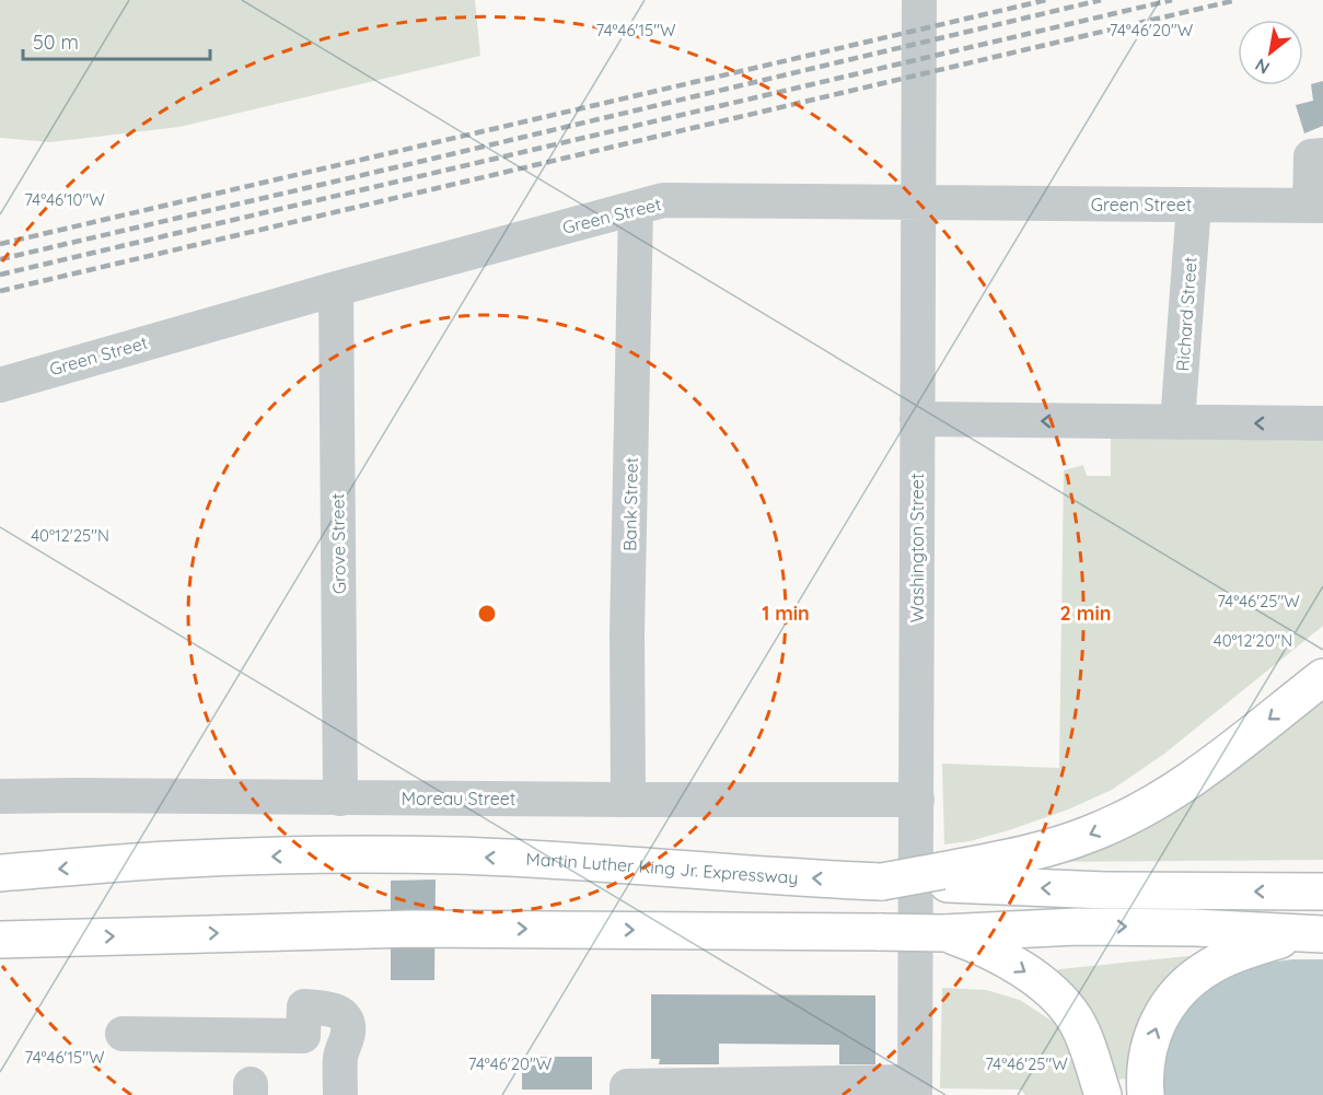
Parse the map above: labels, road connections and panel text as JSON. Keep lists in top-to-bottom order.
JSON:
{
  "streets": {
    "highway": ["Martin Luther King Jr. Expressway"],
    "street": [
      "Green Street",
      "Richard Street",
      "Bank Street",
      "Grove Street",
      "Washington Street",
      "Moreau Street"
    ]
  },
  "crossings": [
    ["Green Street", "Richard Street"],
    ["Green Street", "Bank Street"],
    ["Green Street", "Grove Street"],
    ["Green Street", "Washington Street"],
    ["Bank Street", "Moreau Street"],
    ["Grove Street", "Moreau Street"],
    ["Washington Street", "Moreau Street"]
  ],
  "scale_bar": "50 m",
  "north": "bottom left",
  "coordinates": [
    "74°46'15\"W",
    "74°46'20\"W",
    "74°46'10\"W",
    "40°12'25\"N",
    "74°46'25\"W",
    "40°12'20\"N"
  ],
  "rings": ["1 min", "2 min"]
}
